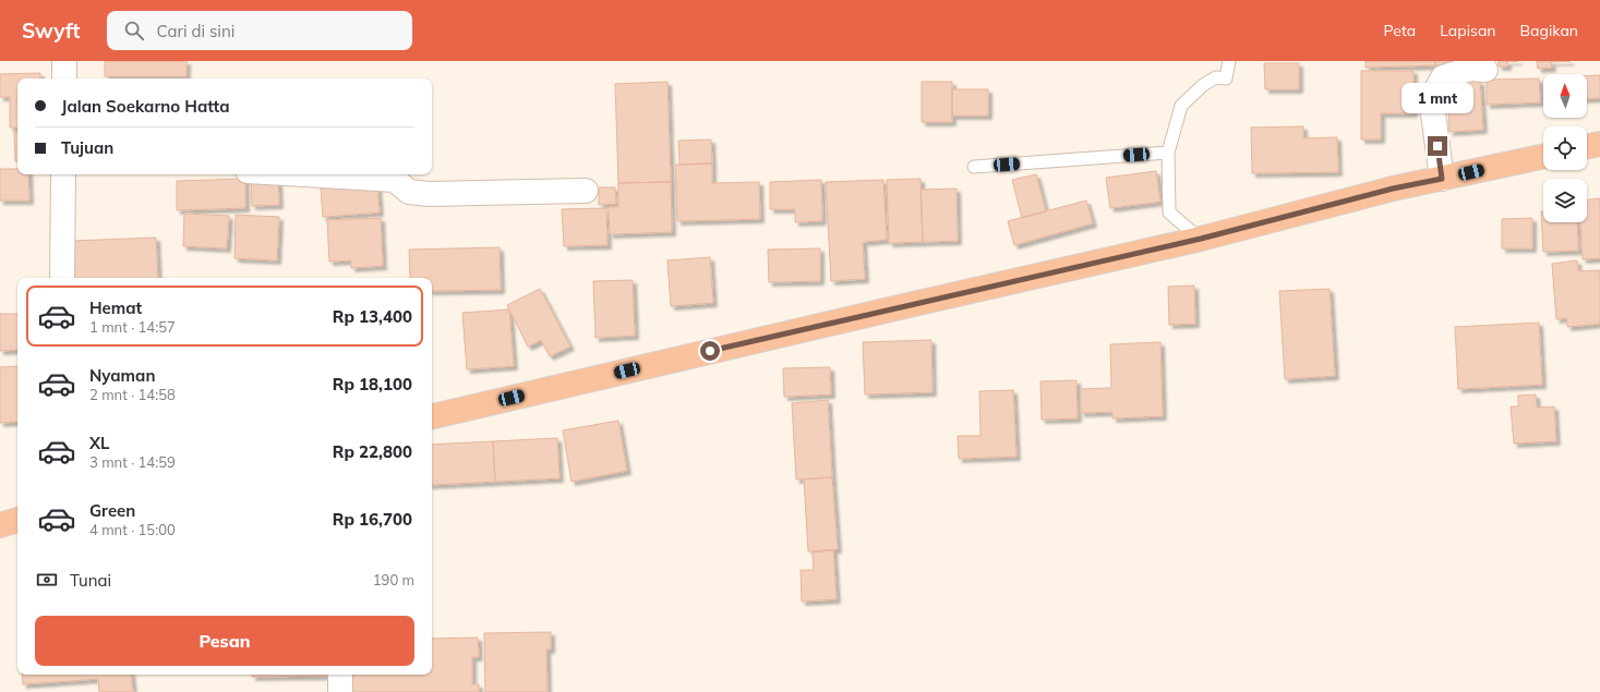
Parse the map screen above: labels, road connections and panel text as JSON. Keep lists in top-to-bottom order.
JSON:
{
  "north": "top",
  "page": {
    "header": "Swyft",
    "search": "Cari di sini",
    "nav": ["Peta", "Lapisan", "Bagikan"],
    "banner": ["Jalan Soekarno Hatta", "Tujuan"],
    "bubble": "1 mnt",
    "list": [
      {
        "name": "Hemat",
        "note": "1 mnt · 14:57",
        "value": "Rp 13,400"
      },
      {
        "name": "Nyaman",
        "note": "2 mnt · 14:58",
        "value": "Rp 18,100"
      },
      {
        "name": "XL",
        "note": "3 mnt · 14:59",
        "value": "Rp 22,800"
      },
      {
        "name": "Green",
        "note": "4 mnt · 15:00",
        "value": "Rp 16,700"
      }
    ],
    "pay": ["Tunai", "190 m"],
    "buttons": "Pesan"
  }
}
